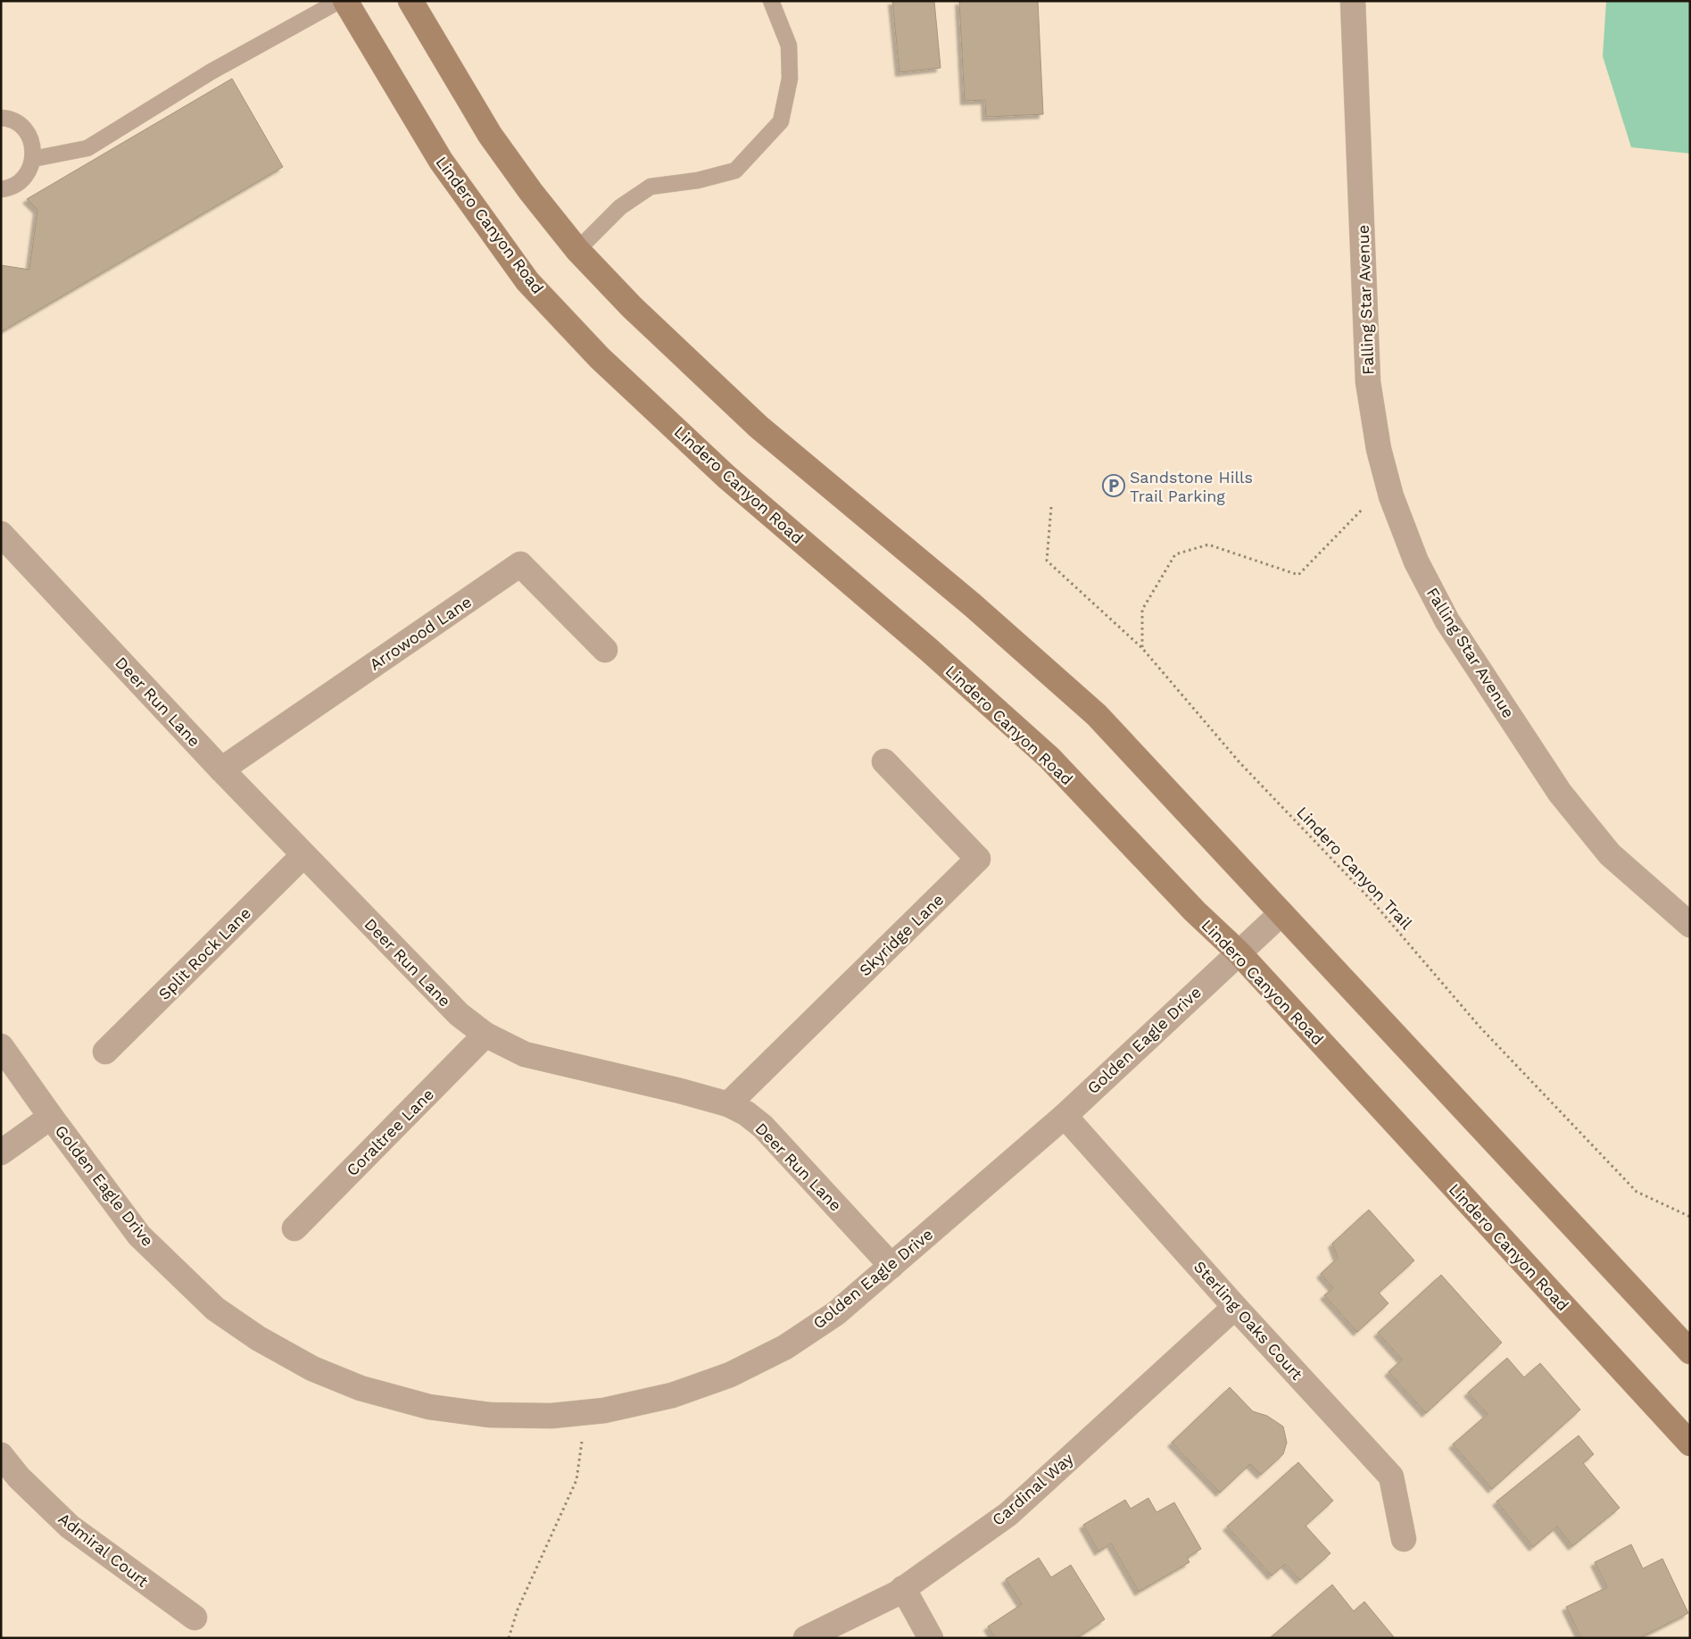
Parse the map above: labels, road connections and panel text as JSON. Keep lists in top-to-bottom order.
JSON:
{
  "streets": {
    "street": [
      "Lindero Canyon Road",
      "Falling Star Avenue",
      "Arrowood Lane",
      "Deer Run Lane",
      "Skyridge Lane",
      "Split Rock Lane",
      "Golden Eagle Drive",
      "Coraltree Lane",
      "Sterling Oaks Court",
      "Cardinal Way",
      "Admiral Court"
    ],
    "path": ["Lindero Canyon Trail"]
  },
  "crossings": [
    ["Lindero Canyon Road", "Golden Eagle Drive"],
    ["Arrowood Lane", "Deer Run Lane"],
    ["Deer Run Lane", "Skyridge Lane"],
    ["Deer Run Lane", "Split Rock Lane"],
    ["Deer Run Lane", "Golden Eagle Drive"],
    ["Deer Run Lane", "Coraltree Lane"],
    ["Golden Eagle Drive", "Sterling Oaks Court"],
    ["Sterling Oaks Court", "Cardinal Way"]
  ],
  "places": {
    "parking": ["Sandstone Hills Trail Parking"]
  }
}
